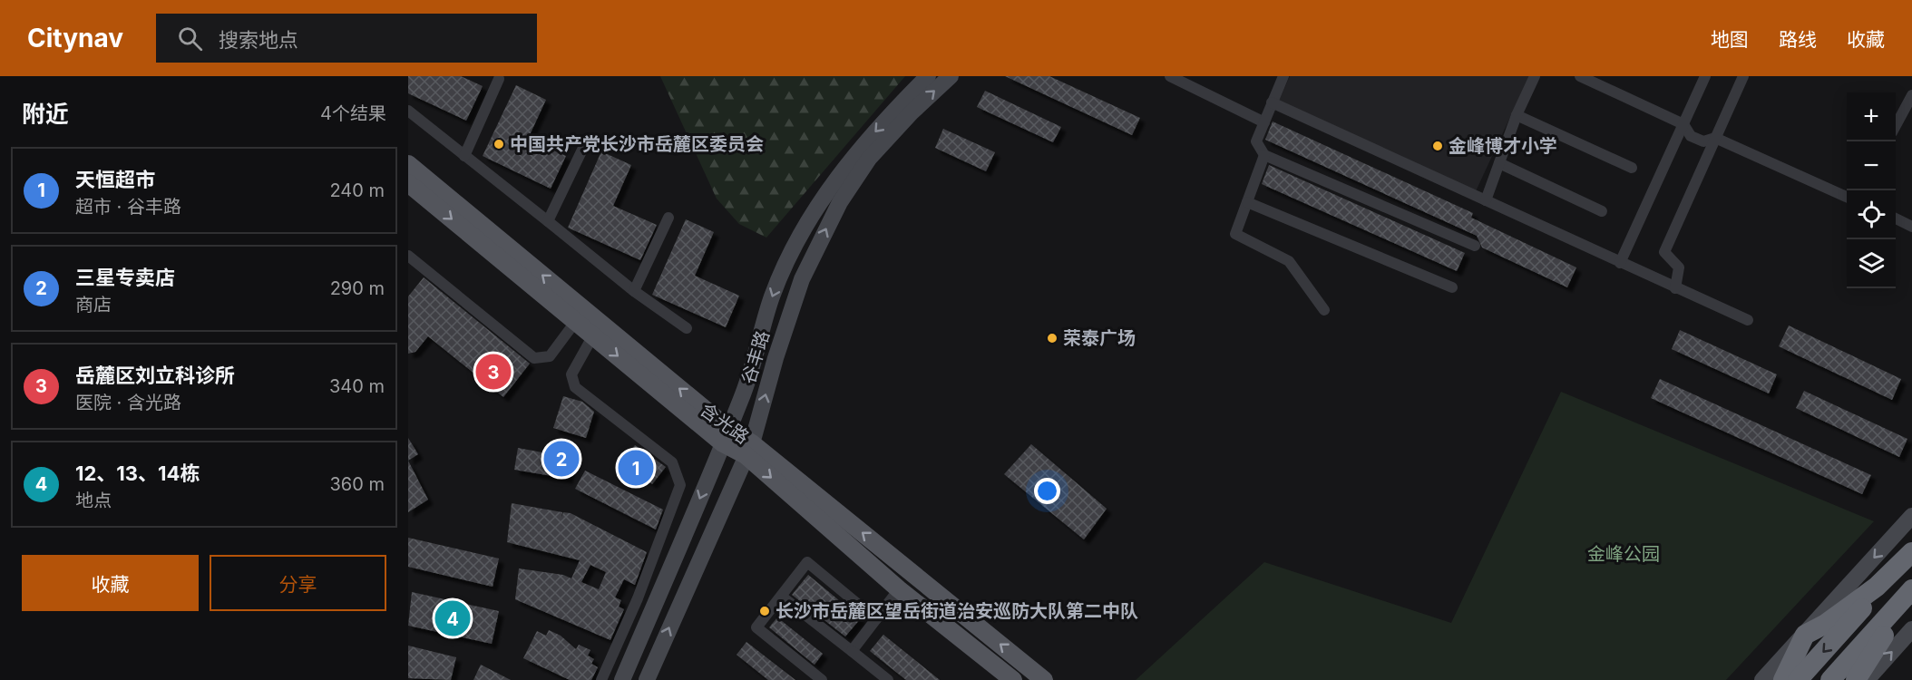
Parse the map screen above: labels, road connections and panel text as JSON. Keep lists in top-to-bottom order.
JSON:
{
  "streets": {
    "main road": ["含光路"],
    "street": ["谷丰路"]
  },
  "crossings": [
    ["谷丰路", "含光路"]
  ],
  "parks": ["金峰公园"],
  "places": [
    "中国共产党长沙市岳麓区委员会",
    "金峰博才小学",
    "荣泰广场",
    "长沙市岳麓区望岳街道治安巡防大队第二中队"
  ],
  "page": {
    "header": "Citynav",
    "search": "搜索地点",
    "nav": ["地图", "路线", "收藏"],
    "heading": ["附近", "4个结果"],
    "map_buttons": ["+", "−"],
    "list": [
      {
        "mark": "1",
        "name": "天恒超市",
        "note": "超市 · 谷丰路",
        "value": "240 m"
      },
      {
        "mark": "2",
        "name": "三星专卖店",
        "note": "商店",
        "value": "290 m"
      },
      {
        "mark": "3",
        "name": "岳麓区刘立科诊所",
        "note": "医院 · 含光路",
        "value": "340 m"
      },
      {
        "mark": "4",
        "name": "12、13、14栋",
        "note": "地点",
        "value": "360 m"
      }
    ],
    "pins": [
      "3",
      "2",
      "1",
      "4"
    ],
    "buttons": ["收藏", "分享"]
  }
}
